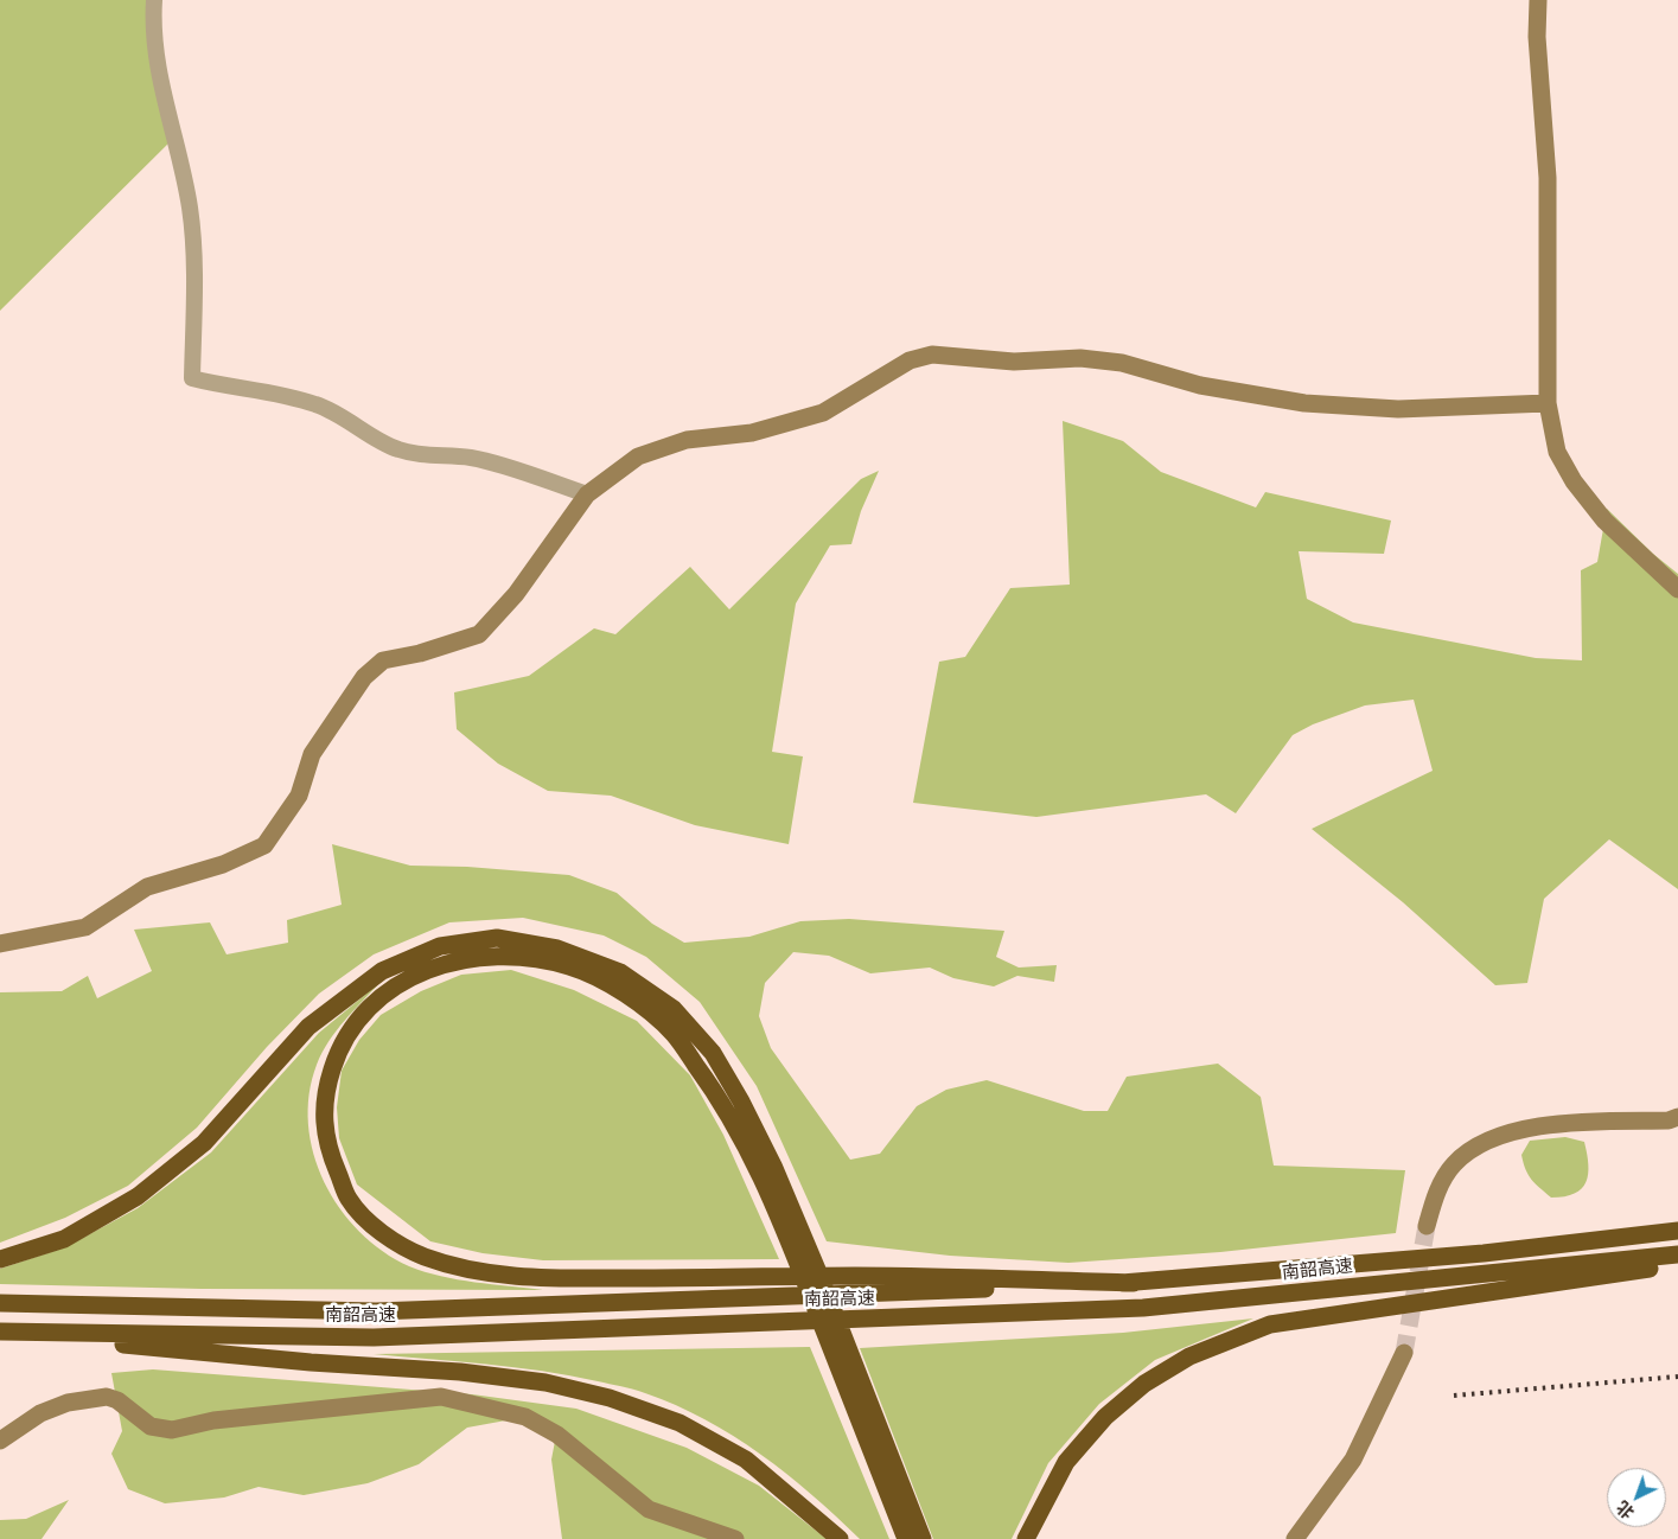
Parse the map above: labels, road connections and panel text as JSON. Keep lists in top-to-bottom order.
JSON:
{
  "streets": {
    "highway": ["南韶高速"]
  },
  "north": "bottom left"
}
